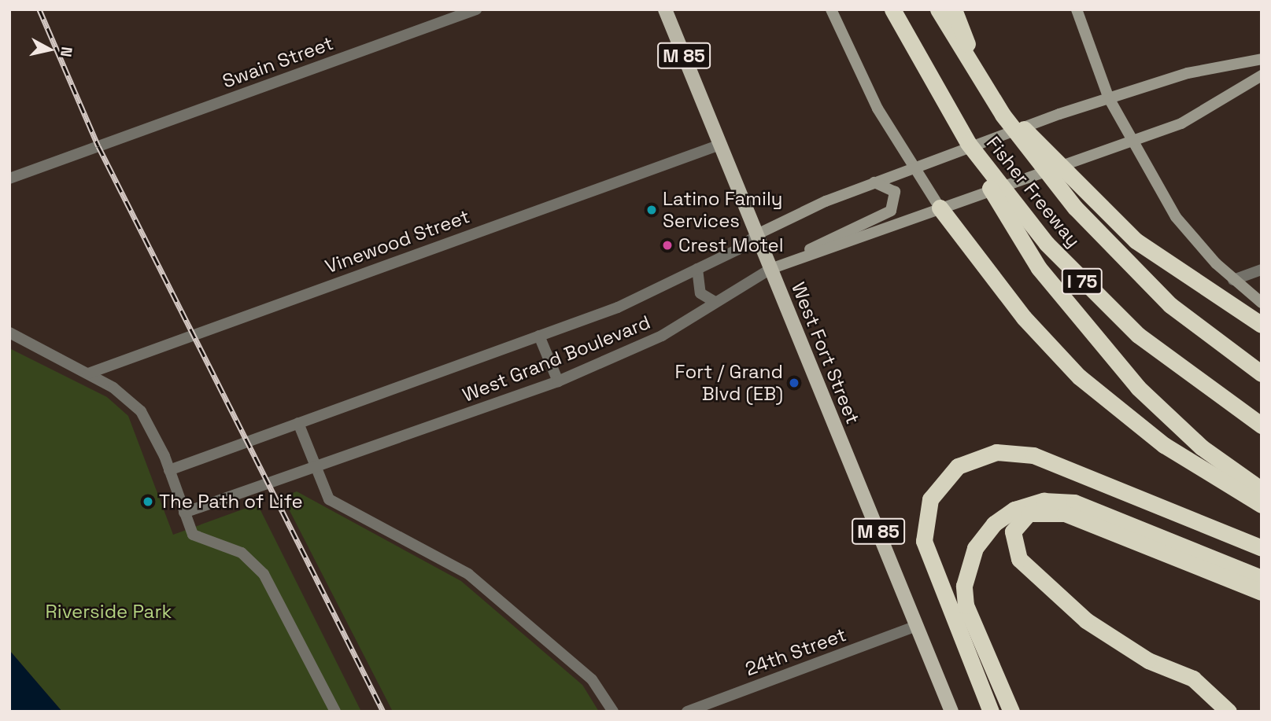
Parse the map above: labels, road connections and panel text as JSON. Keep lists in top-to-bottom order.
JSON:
{
  "streets": {
    "highway": ["Fisher Freeway", "I 75"],
    "main road": ["M 85", "West Fort Street"],
    "street": [
      "Swain Street",
      "Vinewood Street",
      "West Grand Boulevard",
      "24th Street"
    ]
  },
  "crossings": [
    ["Vinewood Street", "West Fort Street"],
    ["West Fort Street", "West Grand Boulevard"],
    ["West Fort Street", "24th Street"]
  ],
  "parks": ["Riverside Park"],
  "places": [
    "Latino Family Services",
    "Crest Motel",
    "Fort / Grand Blvd (EB)",
    "The Path of Life"
  ],
  "north": "right"
}
